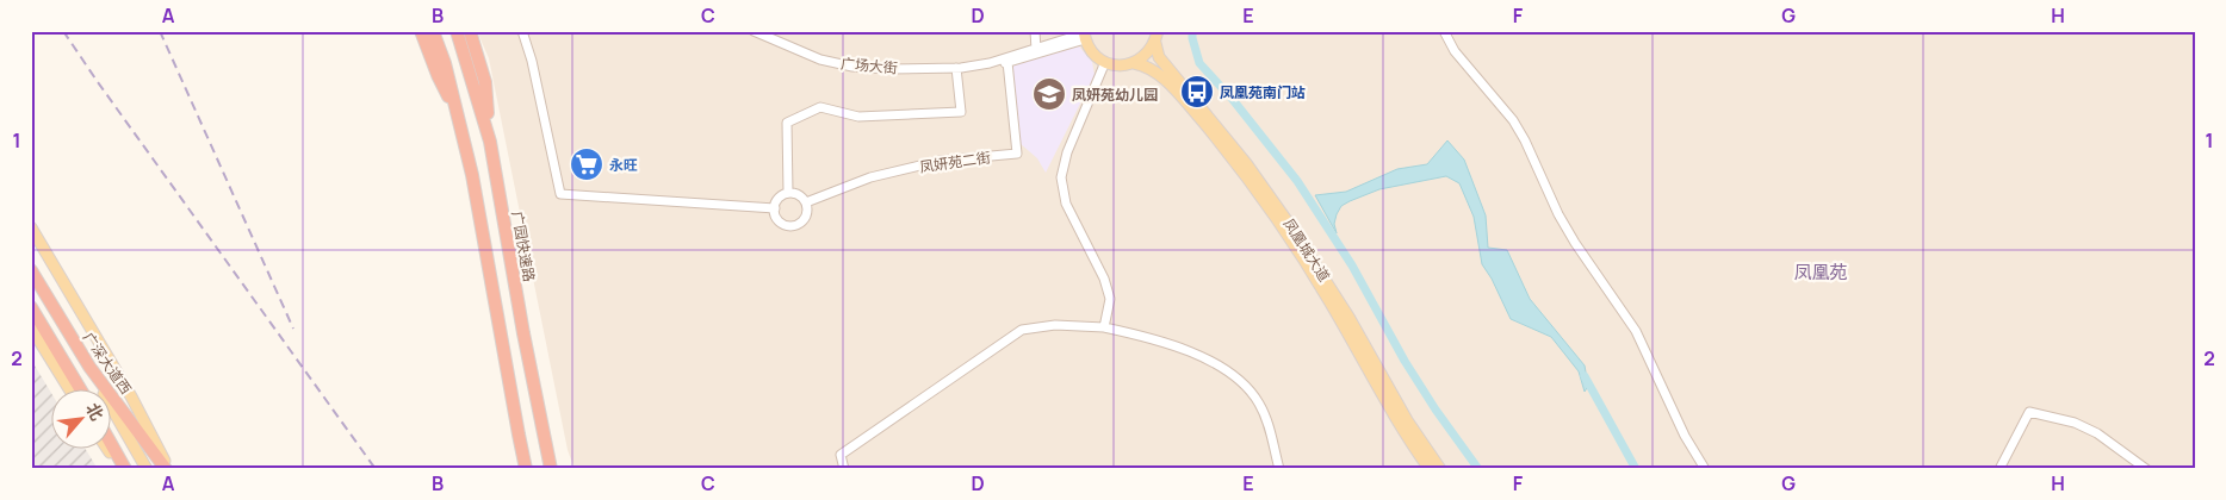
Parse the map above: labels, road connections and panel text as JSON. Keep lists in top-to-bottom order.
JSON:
{
  "streets": {
    "highway": ["广园快速路", "广深大道西"],
    "main road": ["凤凰城大道"],
    "street": ["广场大街", "凤妍苑二街"]
  },
  "crossings": [
    ["广场大街", "凤妍苑二街"]
  ],
  "districts": ["凤凰苑"],
  "places": {
    "bus stop": ["凤凰苑南门站"],
    "school or university": ["凤妍苑幼儿园"],
    "supermarket": ["永旺"]
  },
  "north": "top right",
  "grid": {
    "columns": [
      "A",
      "B",
      "C",
      "D",
      "E",
      "F",
      "G",
      "H"
    ],
    "rows": ["1", "2"]
  }
}
